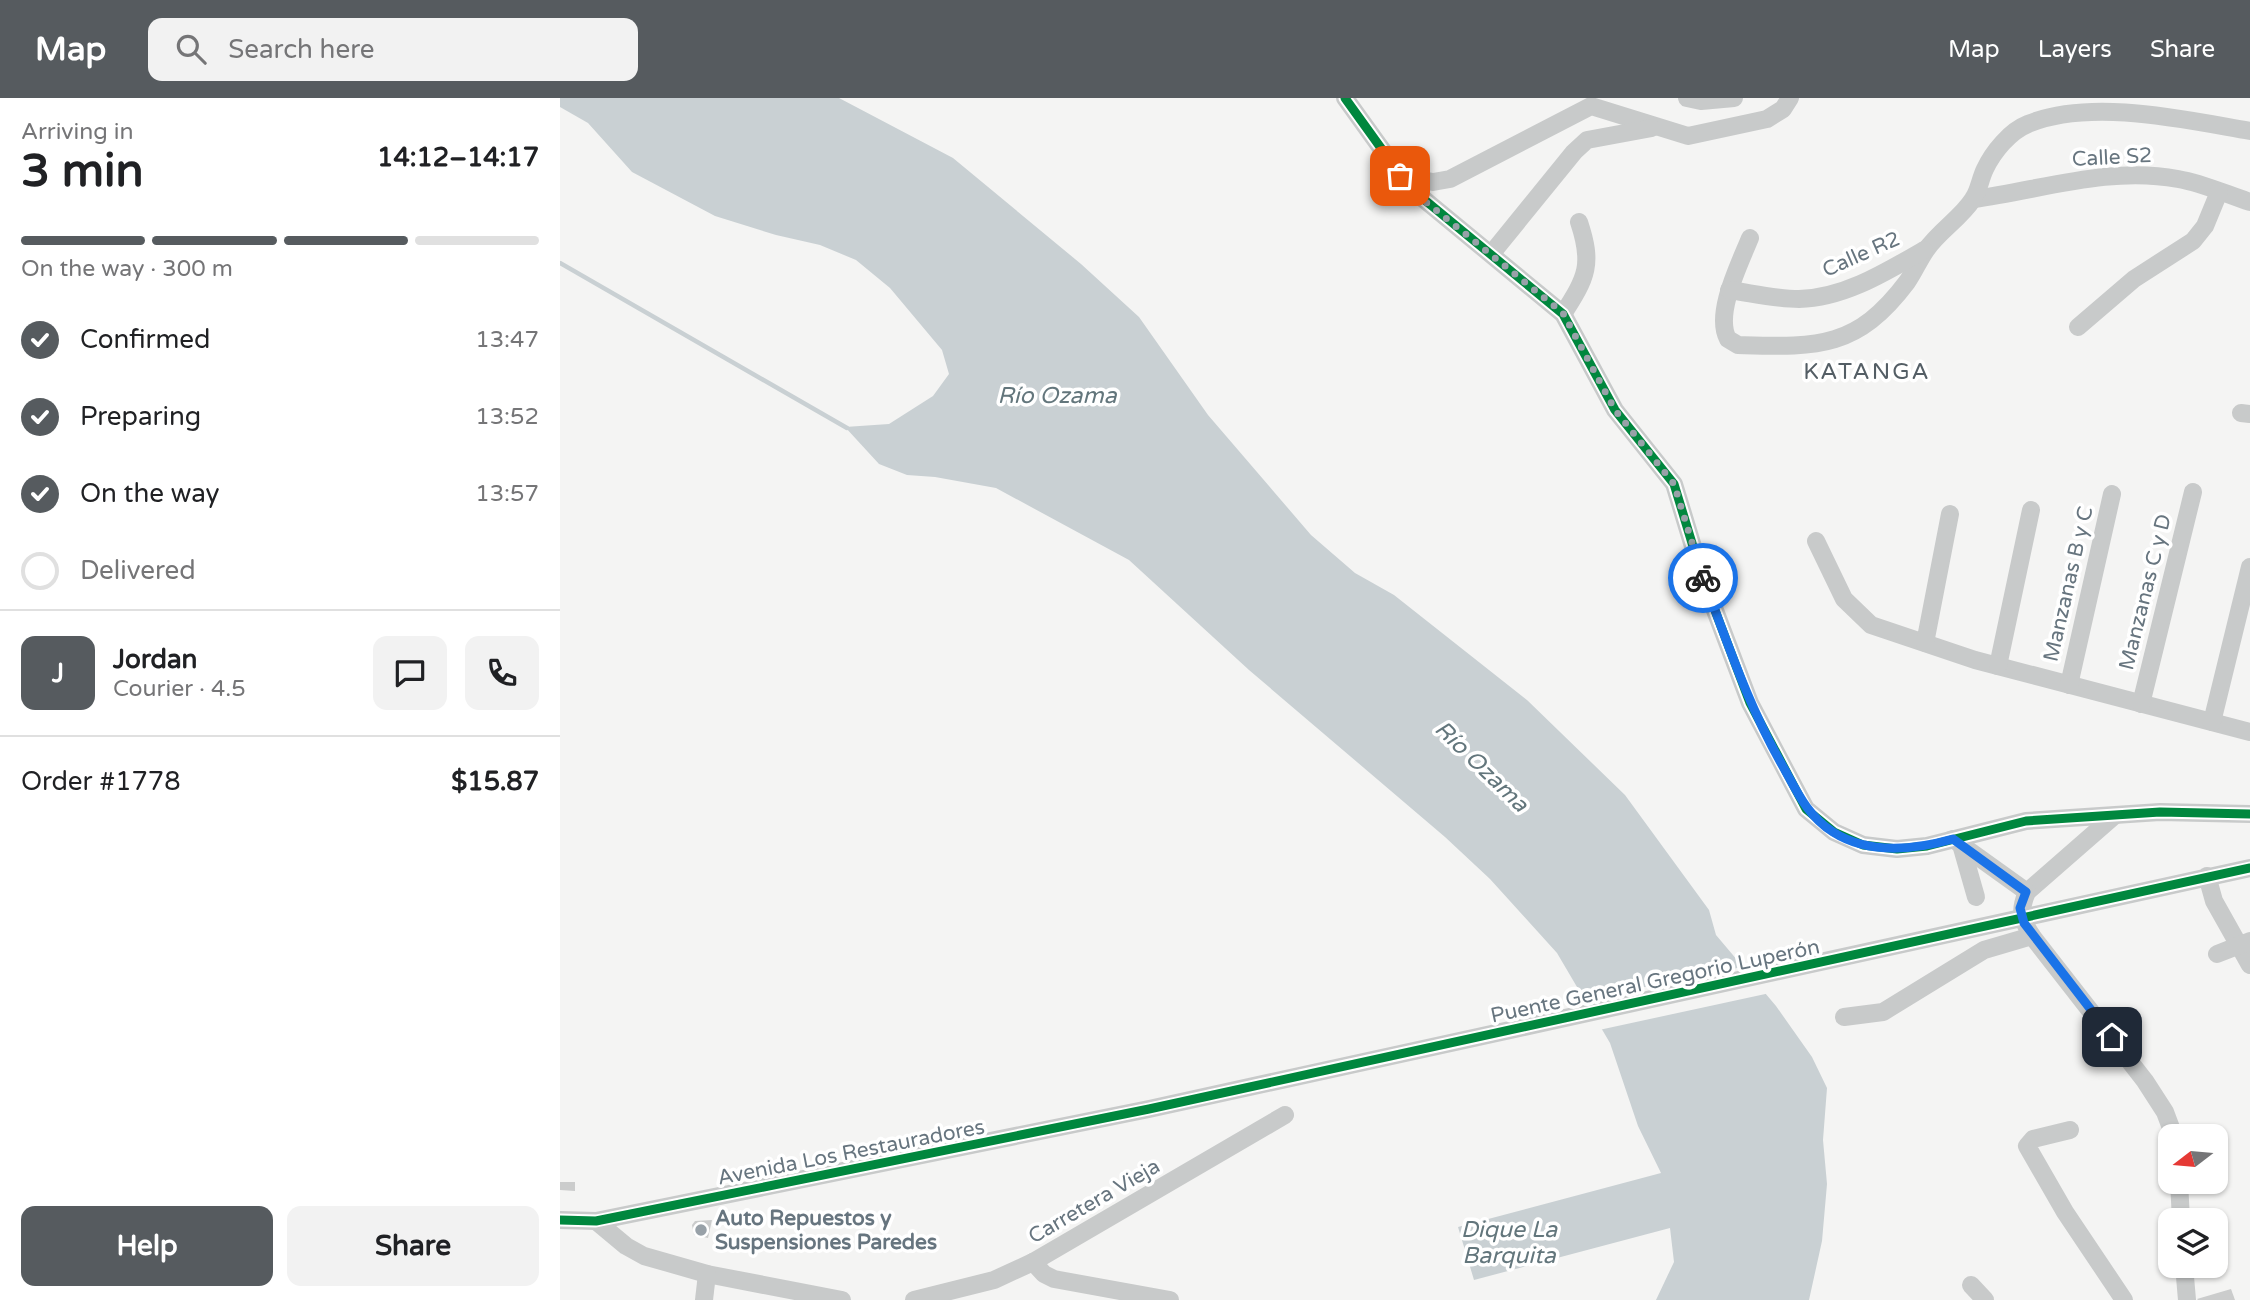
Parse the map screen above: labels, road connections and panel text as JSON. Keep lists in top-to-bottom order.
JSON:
{
  "streets": {
    "street": [
      "Calle S2",
      "Calle R2",
      "Manzanas B y C",
      "Manzanas C y D",
      "Puente General Gregorio Luperón",
      "Avenida Los Restauradores",
      "Carretera Vieja"
    ]
  },
  "crossings": [
    ["Puente General Gregorio Luperón", "Avenida Los Restauradores"]
  ],
  "districts": ["KATANGA"],
  "water": ["Río Ozama", "Dique La Barquita"],
  "places": ["Auto Repuestos y Suspensiones Paredes"],
  "north": "left",
  "page": {
    "header": "Map",
    "search": "Search here",
    "nav": ["Map", "Layers", "Share"],
    "heading": ["3 min", "Arriving in", "14:12–14:17"],
    "panel": [
      "Jordan",
      "Courier · 4.5",
      "Order #1778",
      "$15.87"
    ],
    "bar": "On the way · 300 m",
    "list": [
      ["Confirmed", "13:47"],
      ["Preparing", "13:52"],
      ["On the way", "13:57"],
      "Delivered"
    ],
    "round": "J",
    "buttons": ["Help", "Share"]
  }
}
